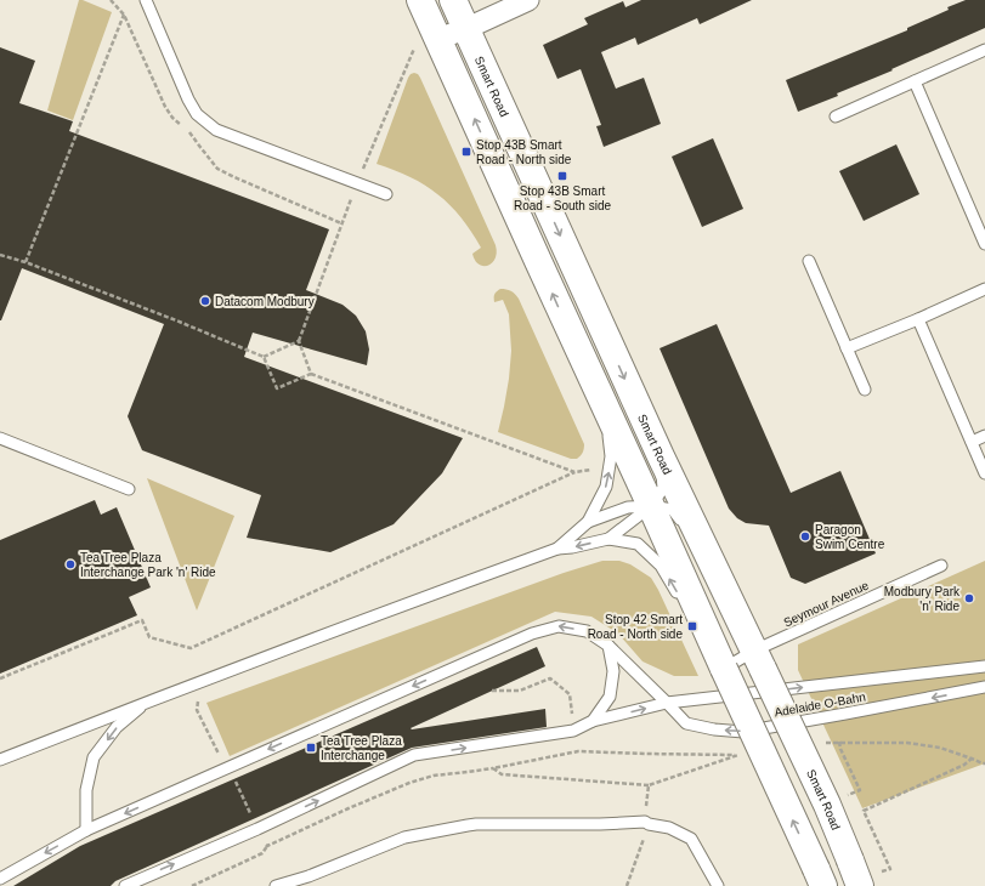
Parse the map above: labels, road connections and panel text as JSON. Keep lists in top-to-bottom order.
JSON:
{
  "streets": {
    "main road": ["Smart Road"],
    "lane": ["Seymour Avenue", "Adelaide O-Bahn"]
  },
  "crossings": [
    ["Smart Road", "Seymour Avenue"]
  ],
  "places": {
    "transit": [
      "Stop 43B Smart Road - North side",
      "Stop 43B Smart Road - South side",
      "Stop 42 Smart Road - North side",
      "Tea Tree Plaza Interchange"
    ],
    "other": [
      "Datacom Modbury",
      "Paragon Swim Centre",
      "Tea Tree Plaza Interchange Park 'n' Ride",
      "Modbury Park 'n' Ride"
    ]
  }
}
